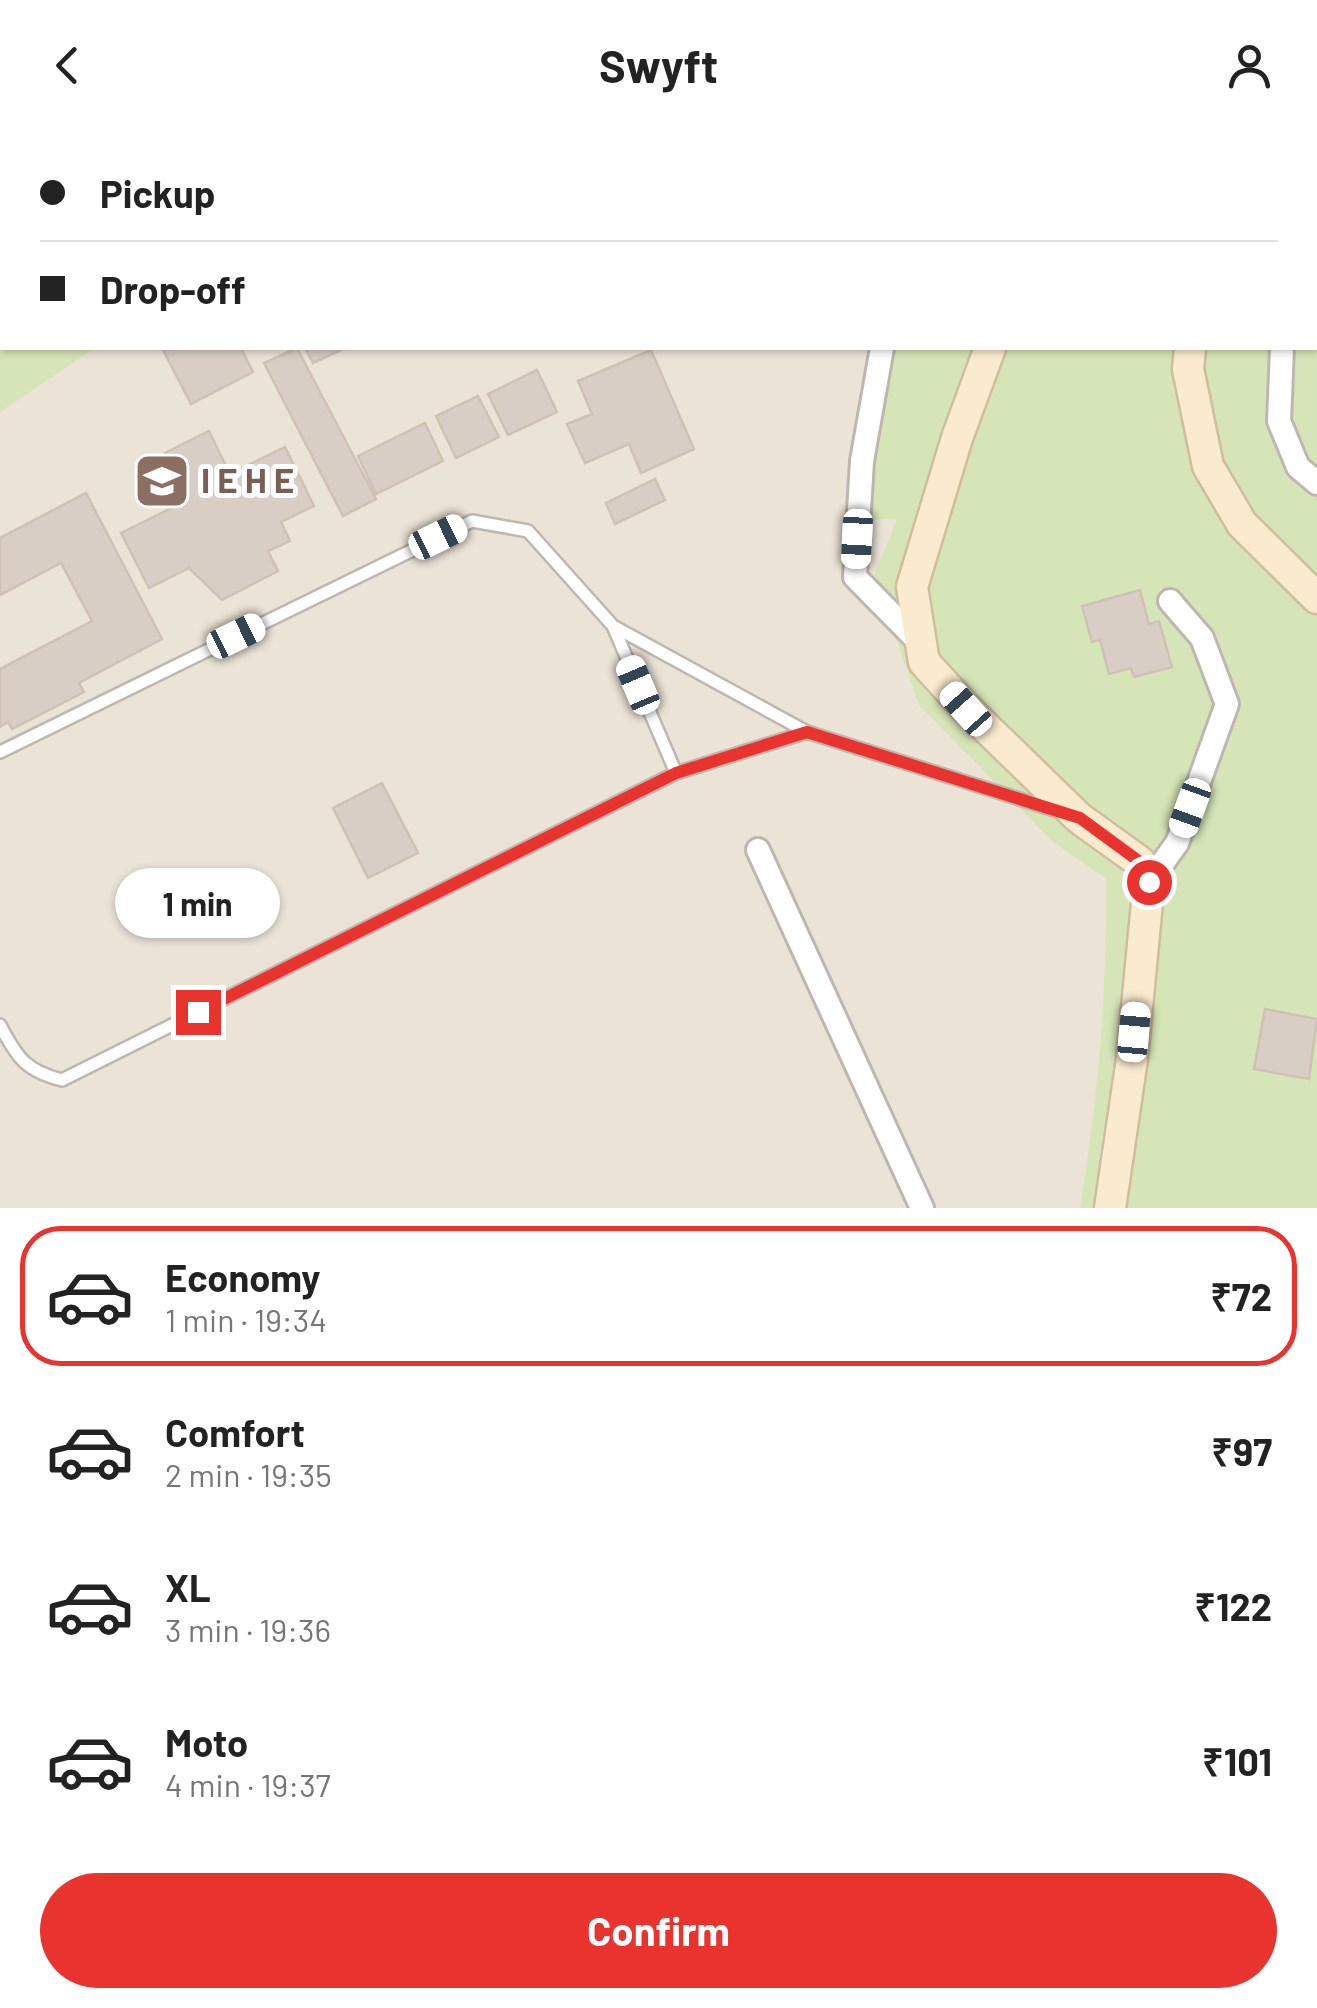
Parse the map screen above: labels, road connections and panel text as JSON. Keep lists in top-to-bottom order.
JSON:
{
  "places": {
    "school or university": ["I E H E"]
  },
  "page": {
    "header": "Swyft",
    "banner": ["Pickup", "Drop-off"],
    "bubble": "1 min",
    "list": [
      {
        "name": "Economy",
        "note": "1 min · 19:34",
        "value": "₹72"
      },
      {
        "name": "Comfort",
        "note": "2 min · 19:35",
        "value": "₹97"
      },
      {
        "name": "XL",
        "note": "3 min · 19:36",
        "value": "₹122"
      },
      {
        "name": "Moto",
        "note": "4 min · 19:37",
        "value": "₹101"
      }
    ],
    "buttons": "Confirm"
  }
}
